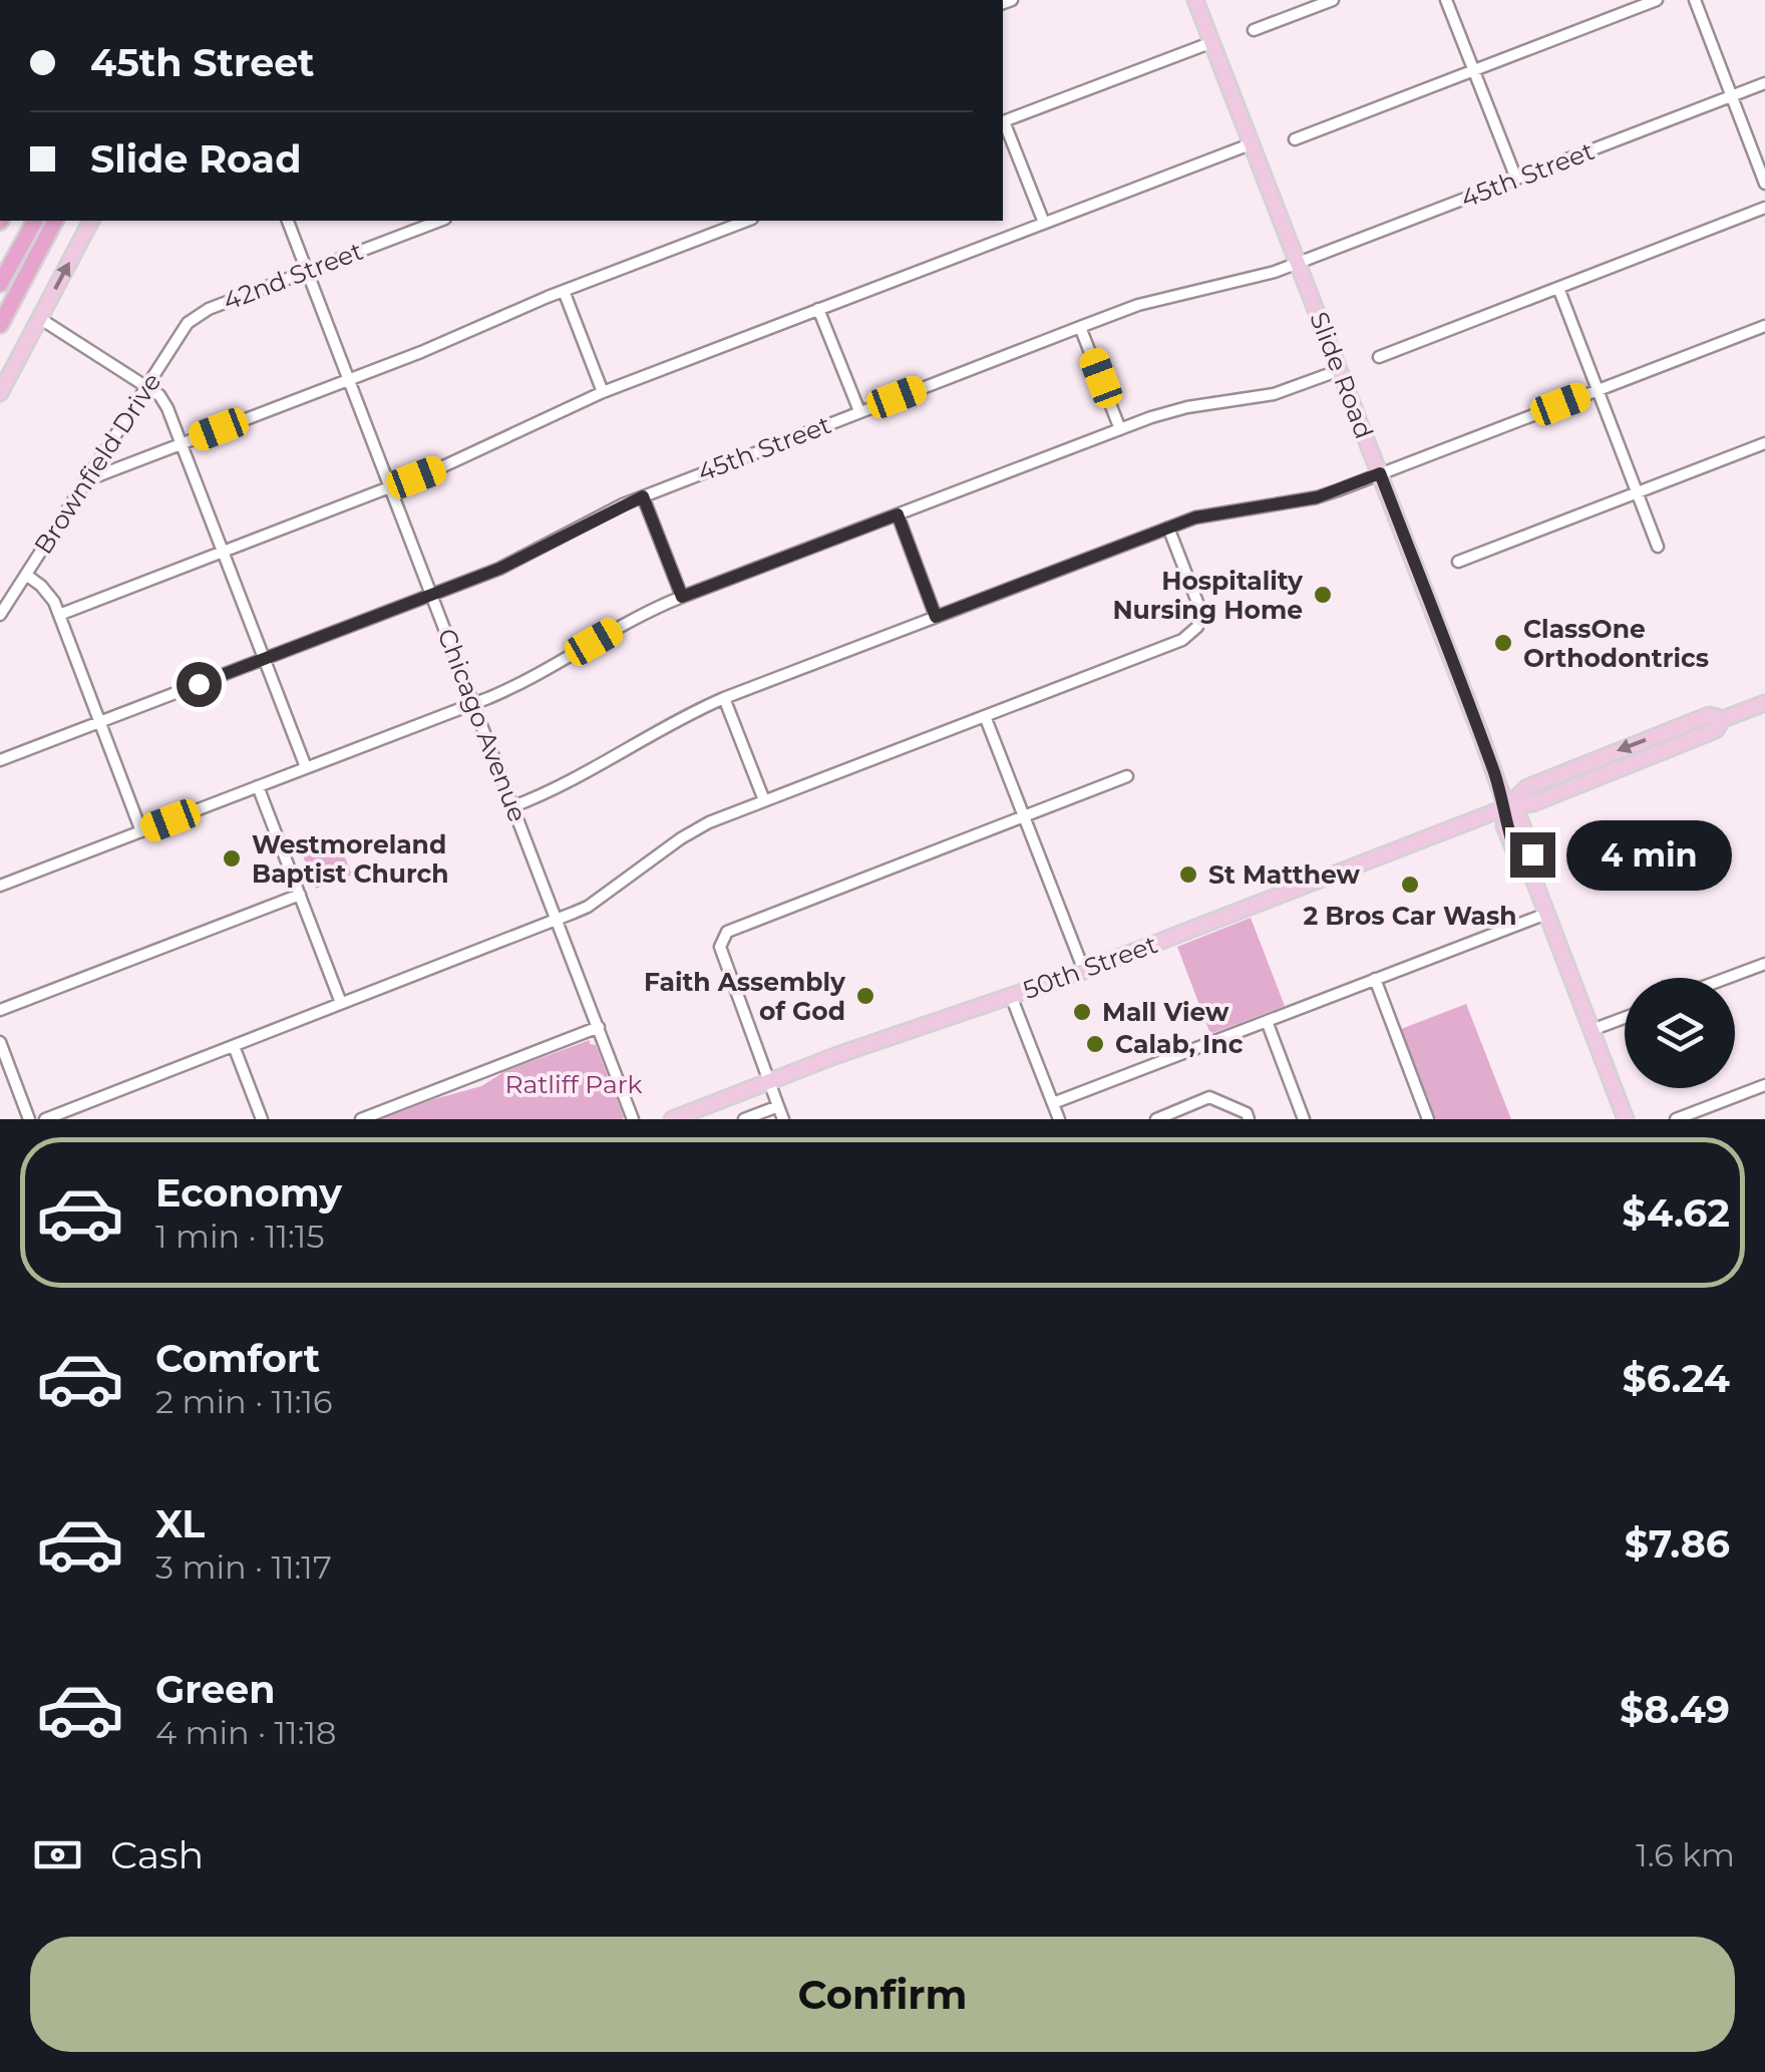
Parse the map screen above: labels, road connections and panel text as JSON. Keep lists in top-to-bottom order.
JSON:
{
  "streets": {
    "main road": ["Slide Road", "50th Street"],
    "street": [
      "45th Street",
      "42nd Street",
      "Brownfield Drive",
      "Chicago Avenue"
    ]
  },
  "crossings": [
    ["45th Street", "Slide Road"],
    ["45th Street", "Chicago Avenue"],
    ["42nd Street", "Brownfield Drive"],
    ["42nd Street", "Chicago Avenue"],
    ["Slide Road", "50th Street"]
  ],
  "parks": ["Ratliff Park"],
  "places": [
    "Hospitality Nursing Home",
    "ClassOne Orthodontrics",
    "Westmoreland Baptist Church",
    "St Matthew",
    "2 Bros Car Wash",
    "Faith Assembly of God",
    "Mall View",
    "Calab, Inc"
  ],
  "page": {
    "banner": ["45th Street", "Slide Road"],
    "bubble": "4 min",
    "list": [
      {
        "name": "Economy",
        "note": "1 min · 11:15",
        "value": "$4.62"
      },
      {
        "name": "Comfort",
        "note": "2 min · 11:16",
        "value": "$6.24"
      },
      {
        "name": "XL",
        "note": "3 min · 11:17",
        "value": "$7.86"
      },
      {
        "name": "Green",
        "note": "4 min · 11:18",
        "value": "$8.49"
      }
    ],
    "pay": ["Cash", "1.6 km"],
    "buttons": "Confirm"
  }
}
